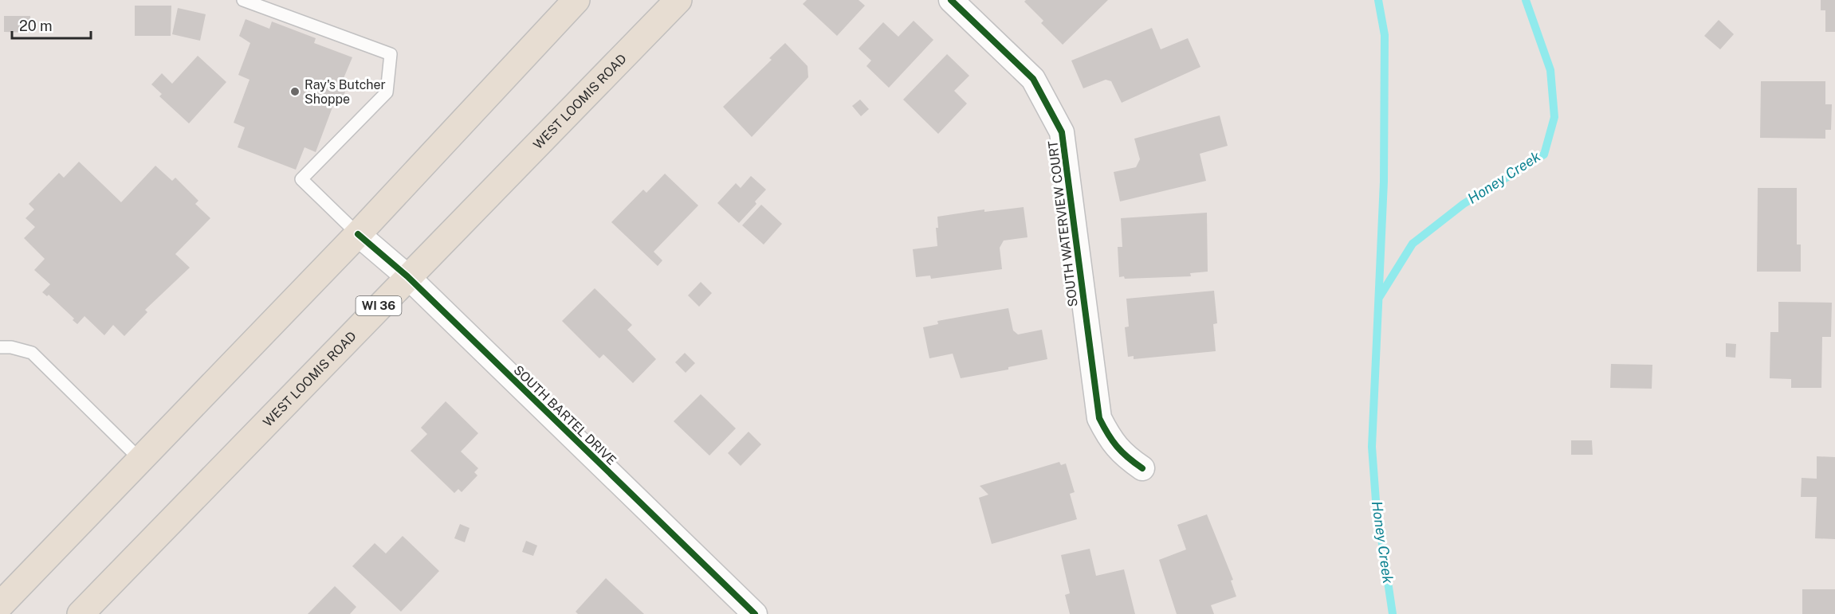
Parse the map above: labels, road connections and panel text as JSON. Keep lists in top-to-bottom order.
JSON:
{
  "streets": {
    "main road": ["WEST LOOMIS ROAD", "WI 36"],
    "street": ["SOUTH WATERVIEW COURT", "SOUTH BARTEL DRIVE"]
  },
  "crossings": [
    ["WEST LOOMIS ROAD", "SOUTH BARTEL DRIVE"]
  ],
  "water": ["Honey Creek"],
  "places": ["Ray's Butcher Shoppe"],
  "scale_bar": "20 m"
}
